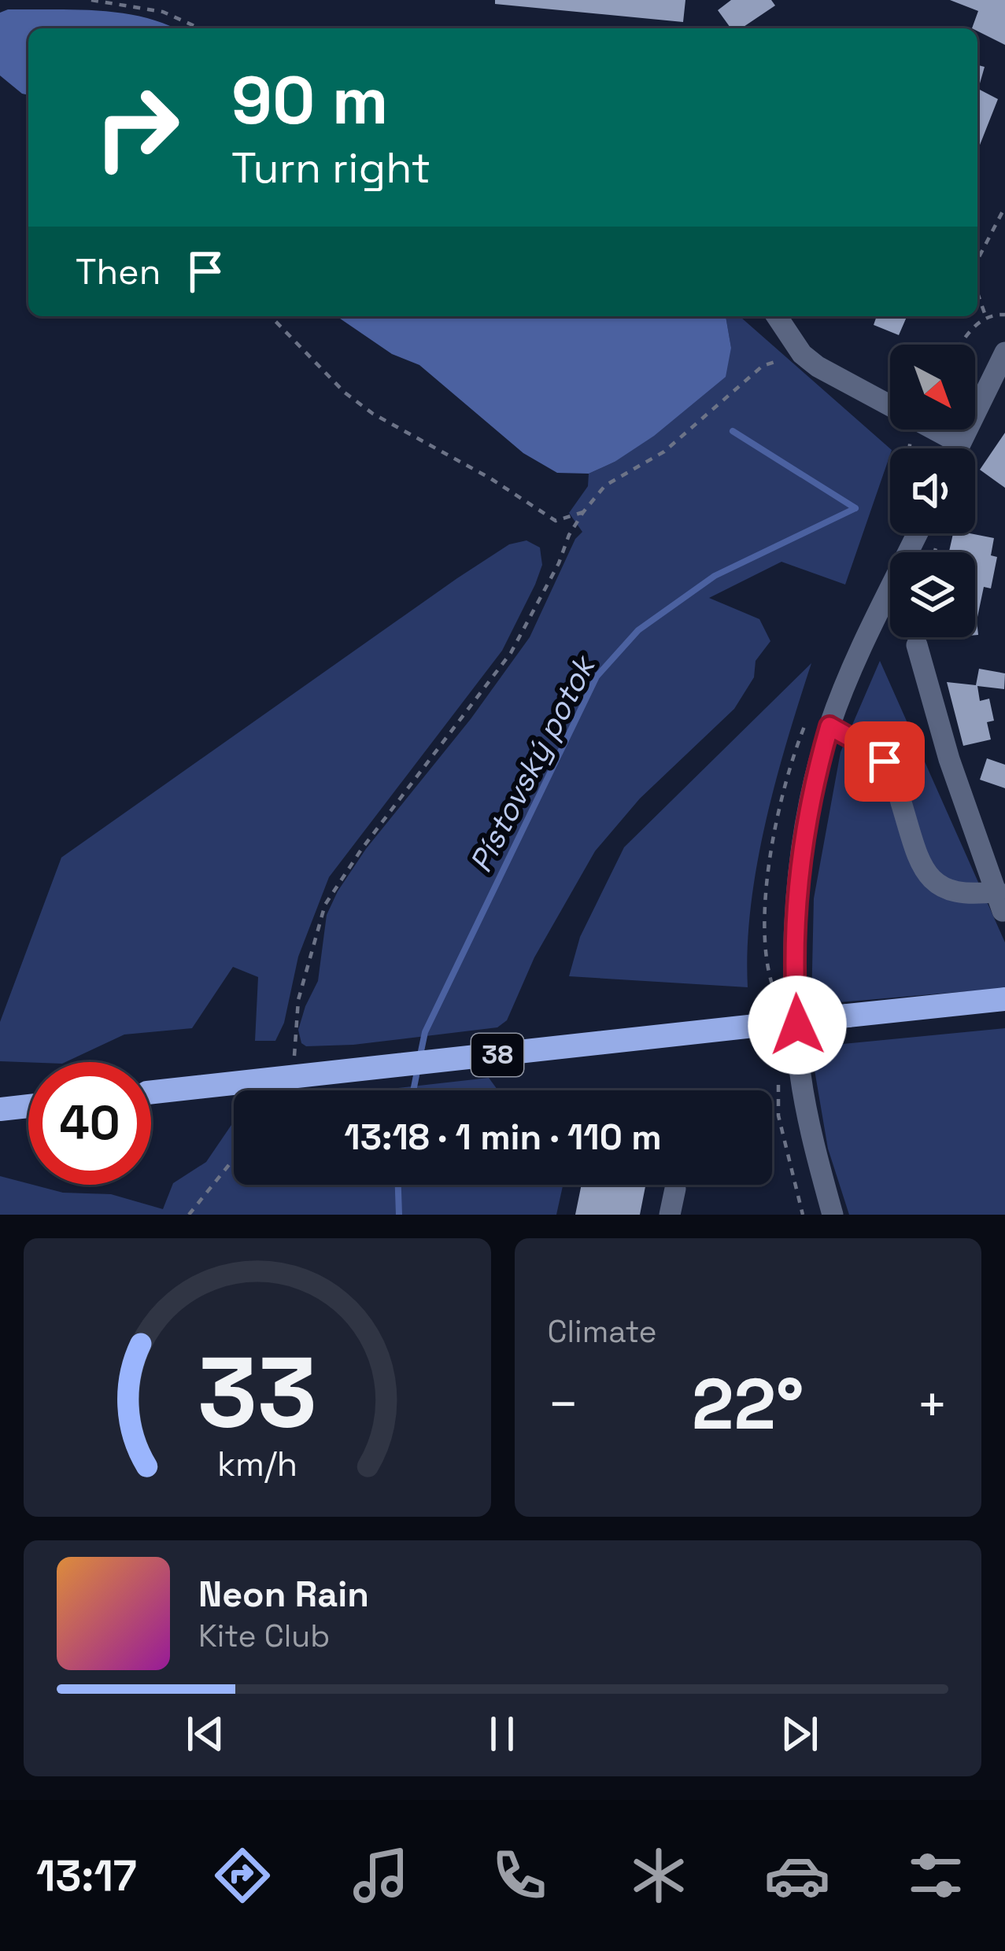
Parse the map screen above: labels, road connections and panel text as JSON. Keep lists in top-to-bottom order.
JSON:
{
  "streets": {
    "main road": ["38"]
  },
  "water": ["Pístovský potok"],
  "north": "bottom right",
  "page": {
    "turn": ["90 m", "Turn right"],
    "then": "Then",
    "limit": "40",
    "trip": "13:18 · 1 min · 110 m",
    "tile": "Climate",
    "heat": ["−", "22°", "+"],
    "song": ["Neon Rain", "Kite Club"],
    "tabs": "13:17",
    "gauge": ["33", "km/h"]
  }
}
